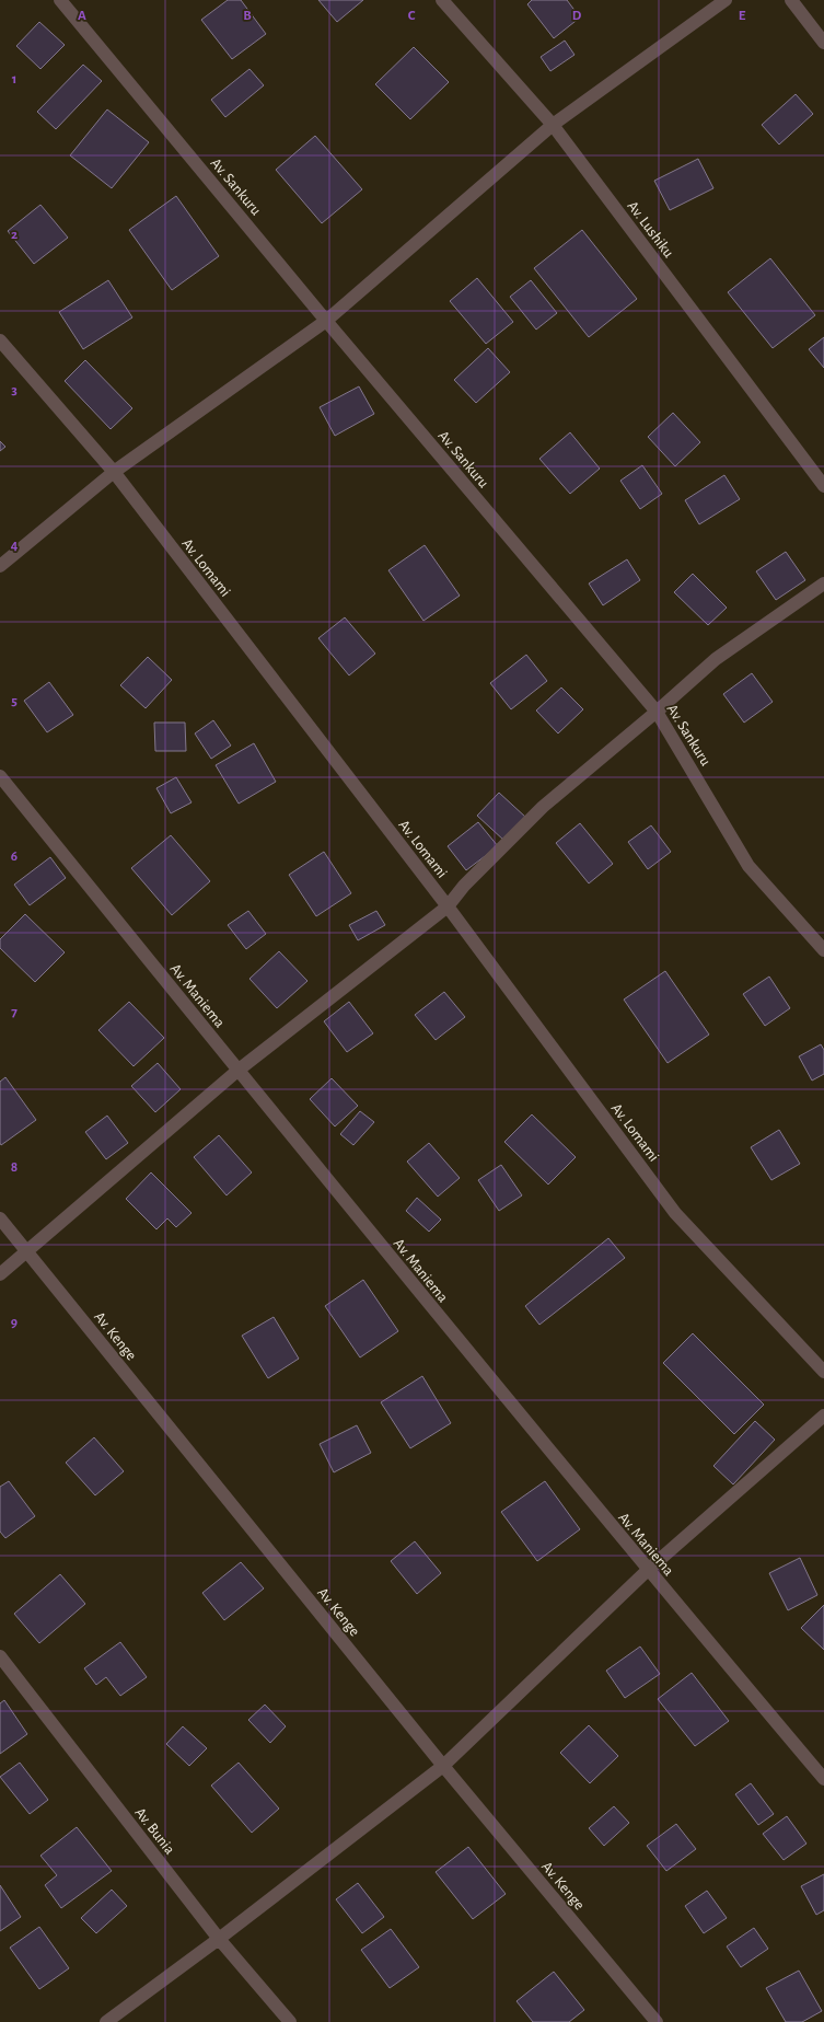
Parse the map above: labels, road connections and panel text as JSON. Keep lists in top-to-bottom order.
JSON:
{
  "streets": {
    "street": [
      "Av. Sankuru",
      "Av. Lushiku",
      "Av. Lomami",
      "Av. Maniema",
      "Av. Kenge",
      "Av. Bunia"
    ]
  },
  "grid": {
    "columns": [
      "A",
      "B",
      "C",
      "D",
      "E"
    ],
    "rows": [
      "1",
      "2",
      "3",
      "4",
      "5",
      "6",
      "7",
      "8",
      "9"
    ]
  }
}
